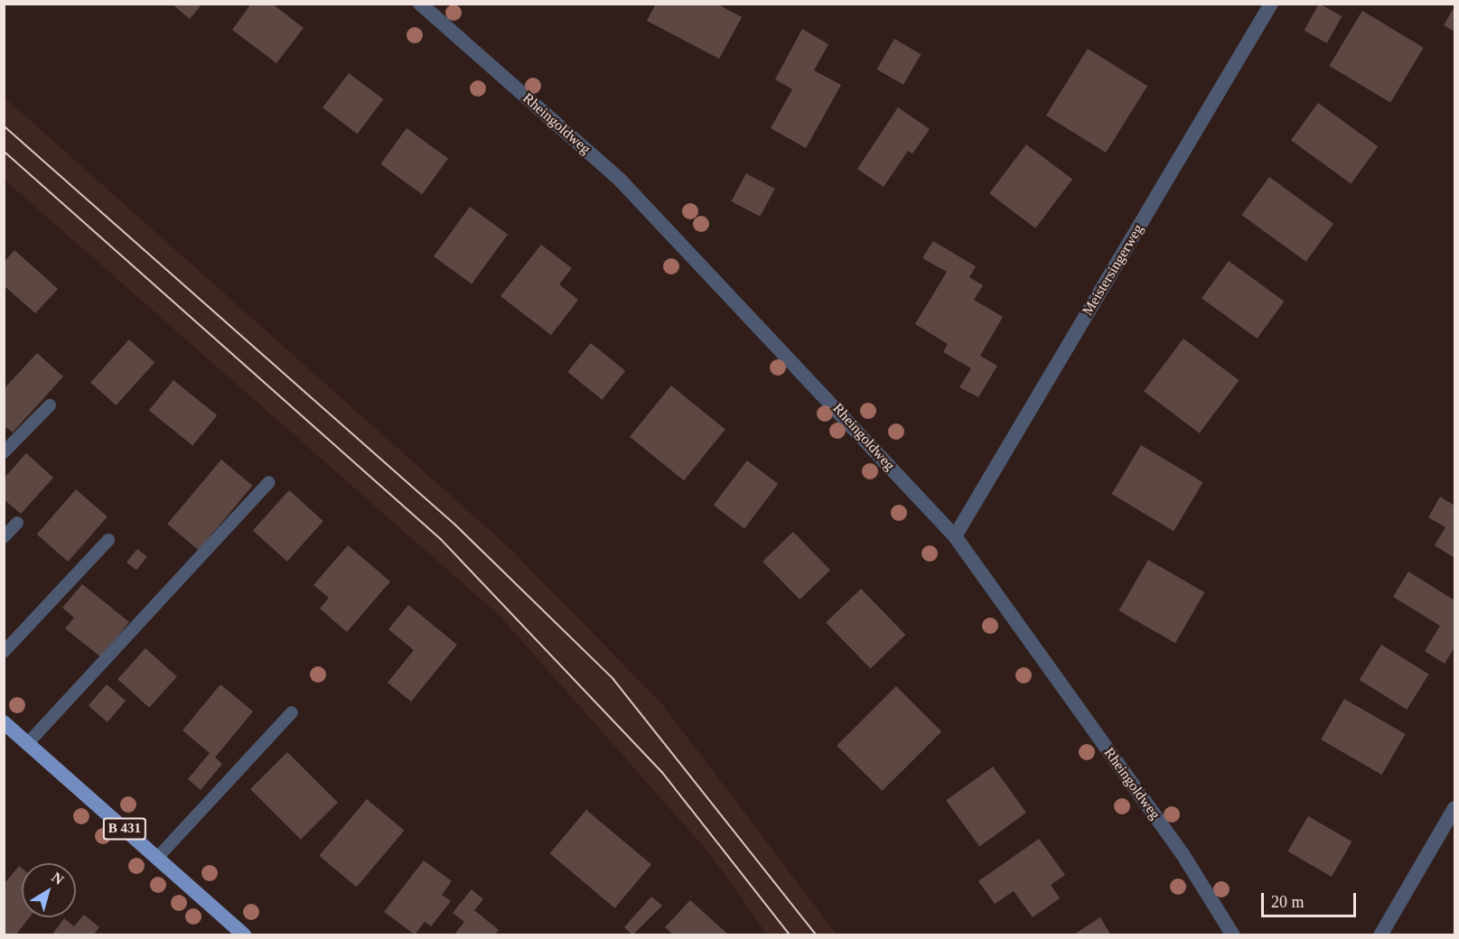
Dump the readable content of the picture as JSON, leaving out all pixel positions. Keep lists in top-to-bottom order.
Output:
{
  "streets": {
    "main road": ["B 431"],
    "street": ["Rheingoldweg", "Meistersingerweg"]
  },
  "crossings": [
    ["Rheingoldweg", "Meistersingerweg"]
  ],
  "scale_bar": "20 m",
  "north": "top right"
}
